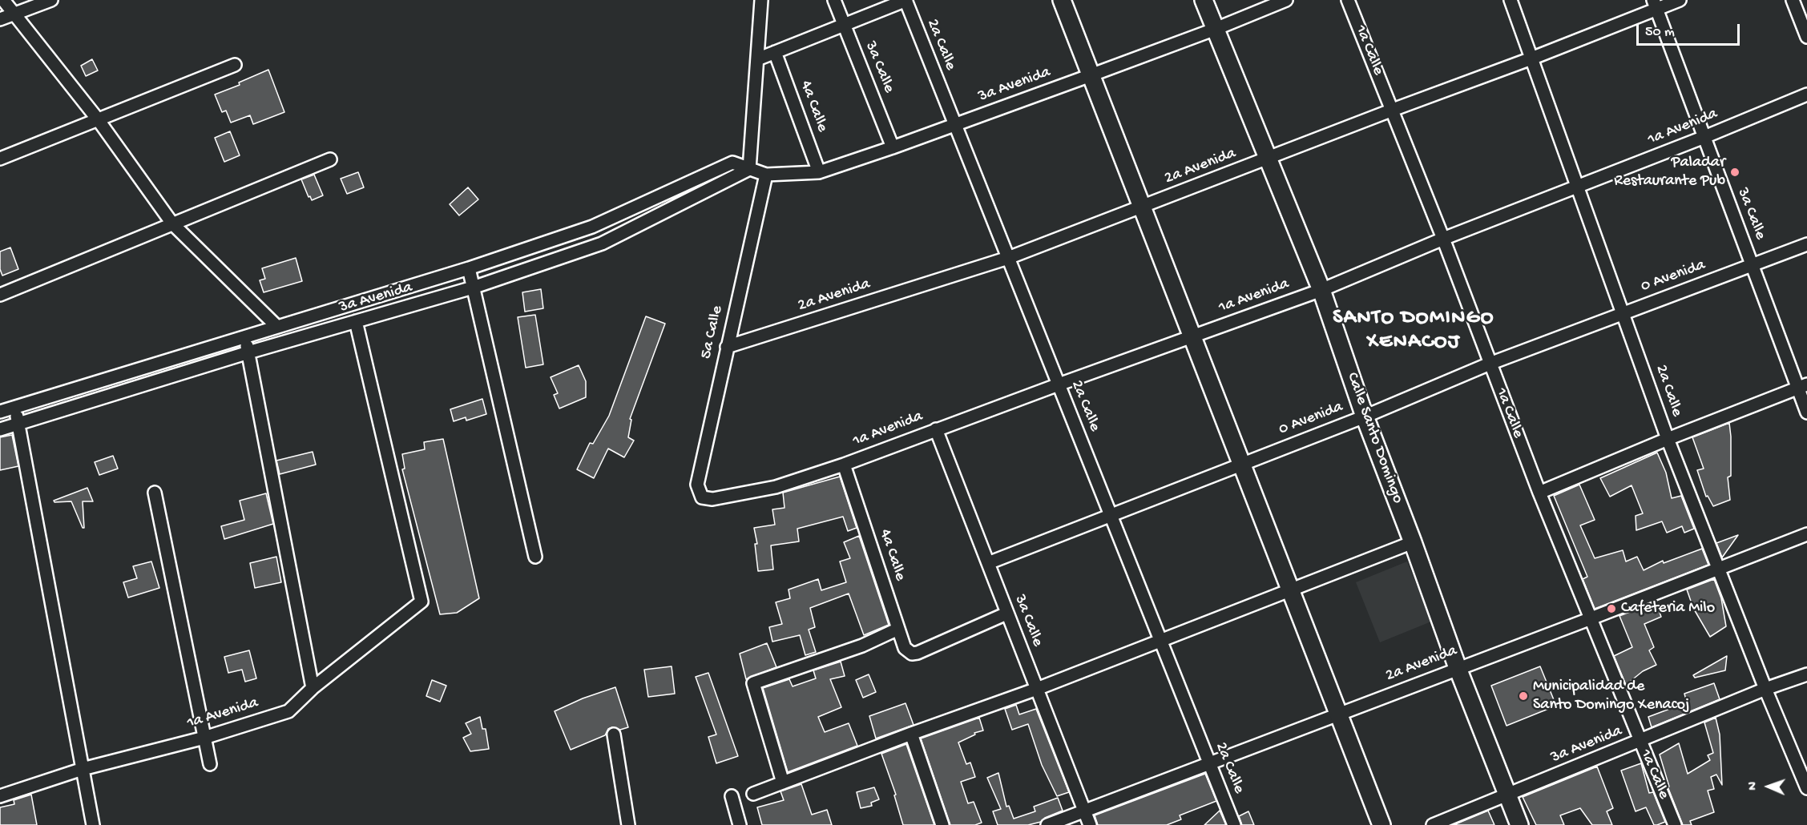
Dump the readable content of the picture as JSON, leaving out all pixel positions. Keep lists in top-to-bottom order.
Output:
{
  "streets": {
    "main road": ["Calle Santo Domingo"],
    "street": [
      "2a Calle",
      "1a Calle",
      "3a Calle",
      "3a Avenida",
      "4a Calle",
      "1a Avenida",
      "2a Avenida",
      "0 Avenida",
      "5a Calle"
    ]
  },
  "crossings": [
    ["2a Calle", "3a Avenida"],
    ["2a Calle", "1a Avenida"],
    ["2a Calle", "2a Avenida"],
    ["2a Calle", "0 Avenida"],
    ["1a Calle", "3a Avenida"],
    ["1a Calle", "1a Avenida"],
    ["1a Calle", "2a Avenida"],
    ["1a Calle", "0 Avenida"],
    ["3a Calle", "3a Avenida"],
    ["3a Calle", "4a Calle"],
    ["3a Calle", "1a Avenida"],
    ["3a Calle", "2a Avenida"],
    ["3a Calle", "0 Avenida"],
    ["3a Avenida", "4a Calle"],
    ["3a Avenida", "1a Avenida"],
    ["3a Avenida", "5a Calle"],
    ["3a Avenida", "Calle Santo Domingo"],
    ["4a Calle", "1a Avenida"],
    ["1a Avenida", "5a Calle"],
    ["1a Avenida", "Calle Santo Domingo"],
    ["2a Avenida", "5a Calle"],
    ["2a Avenida", "Calle Santo Domingo"],
    ["0 Avenida", "Calle Santo Domingo"]
  ],
  "districts": ["SANTO DOMINGO XENACOJ"],
  "places": ["Paladar Restaurante Pub", "Cafeteria Milo", "Municipalidad de Santo Domingo Xenacoj"],
  "scale_bar": "50 m",
  "north": "left"
}
